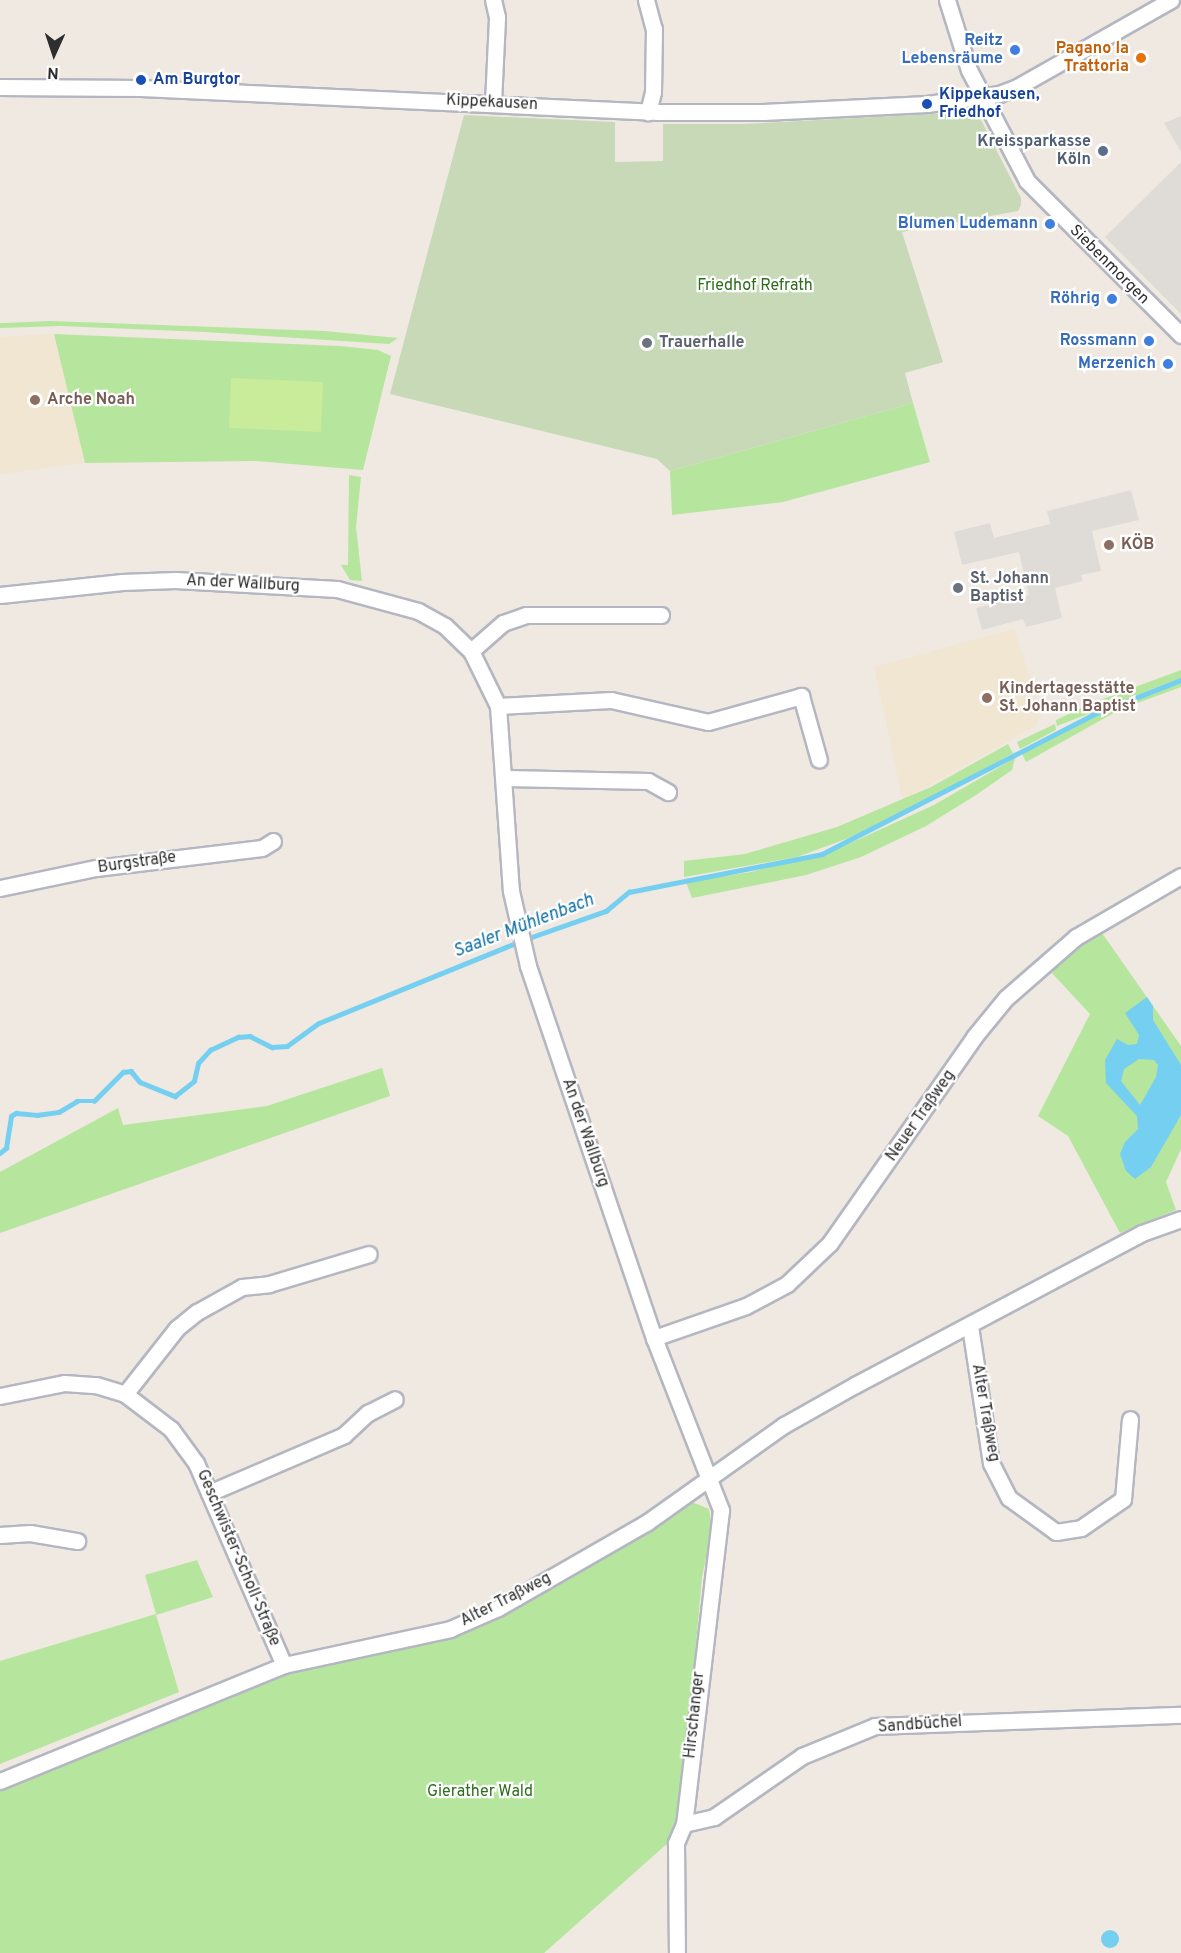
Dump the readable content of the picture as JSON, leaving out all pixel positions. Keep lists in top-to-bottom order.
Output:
{
  "streets": {
    "street": [
      "Kippekausen",
      "Siebenmorgen",
      "An der Wallburg",
      "Burgstraße",
      "Neuer Traßweg",
      "Alter Traßweg",
      "Geschwister-Scholl-Straße",
      "Hirschanger",
      "Sandbüchel"
    ]
  },
  "crossings": [
    ["Kippekausen", "Siebenmorgen"],
    ["An der Wallburg", "Neuer Traßweg"],
    ["An der Wallburg", "Alter Traßweg"],
    ["An der Wallburg", "Hirschanger"],
    ["Alter Traßweg", "Geschwister-Scholl-Straße"],
    ["Alter Traßweg", "Hirschanger"],
    ["Hirschanger", "Sandbüchel"]
  ],
  "water": ["Saaler Mühlenbach"],
  "parks": ["Friedhof Refrath", "Gierather Wald"],
  "places": [
    "Reitz Lebensräume",
    "Pagano la Trattoria",
    "Am Burgtor",
    "Kippekausen, Friedhof",
    "Kreissparkasse Köln",
    "Blumen Ludemann",
    "Röhrig",
    "Rossmann",
    "Trauerhalle",
    "Merzenich",
    "Arche Noah",
    "KÖB",
    "St. Johann Baptist",
    "Kindertagesstätte St. Johann Baptist"
  ],
  "north": "bottom"
}
